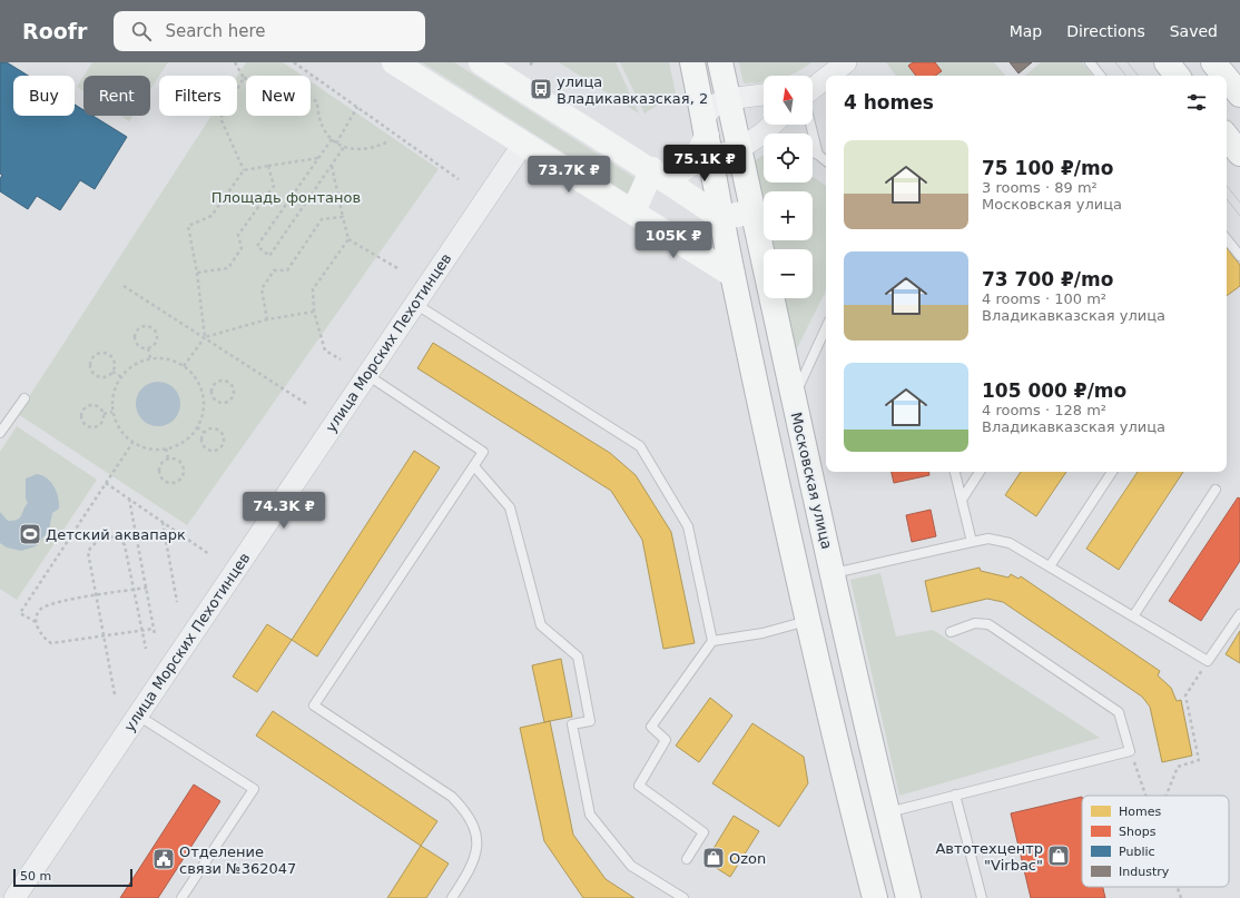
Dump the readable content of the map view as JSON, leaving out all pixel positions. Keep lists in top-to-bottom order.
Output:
{
  "streets": {
    "main road": ["Московская улица"],
    "street": ["улица Морских Пехотинцев"]
  },
  "parks": ["Площадь фонтанов"],
  "places": {
    "bus stop": ["улица Владикавказская, 2"],
    "sports": ["Детский аквапарк"],
    "shop": ["Автотехцентр \"Virbac\"", "Ozon"],
    "public building": ["Отделение связи №362047"]
  },
  "legend": [
    "Homes",
    "Shops",
    "Public",
    "Industry"
  ],
  "scale_bar": "50 m",
  "north": "top",
  "page": {
    "header": "Roofr",
    "search": "Search here",
    "nav": ["Map", "Directions", "Saved"],
    "map_buttons": ["+", "−"],
    "chip": [
      "Buy",
      "Rent",
      "Filters",
      "New"
    ],
    "heading": "4 homes",
    "list": [
      {
        "name": "75 100 ₽/mo",
        "note": "3 rooms · 89 m² · Московская улица"
      },
      {
        "name": "73 700 ₽/mo",
        "note": "4 rooms · 100 m² · Владикавказская улица"
      },
      {
        "name": "105 000 ₽/mo",
        "note": "4 rooms · 128 m² · Владикавказская улица"
      }
    ],
    "price": [
      "75.1K ₽",
      "73.7K ₽",
      "105K ₽",
      "74.3K ₽"
    ],
    "scale": "50 m"
  }
}
